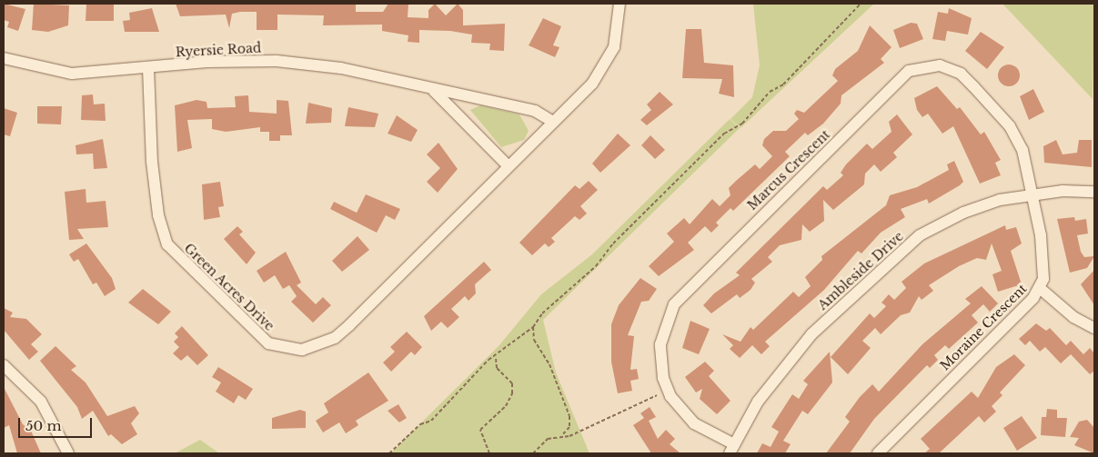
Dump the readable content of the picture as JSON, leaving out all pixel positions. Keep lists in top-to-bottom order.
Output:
{
  "streets": {
    "street": [
      "Ryersie Road",
      "Marcus Crescent",
      "Ambleside Drive",
      "Green Acres Drive",
      "Moraine Crescent"
    ]
  },
  "crossings": [
    ["Ryersie Road", "Green Acres Drive"],
    ["Marcus Crescent", "Ambleside Drive"],
    ["Marcus Crescent", "Moraine Crescent"],
    ["Ambleside Drive", "Moraine Crescent"]
  ],
  "scale_bar": "50 m"
}
